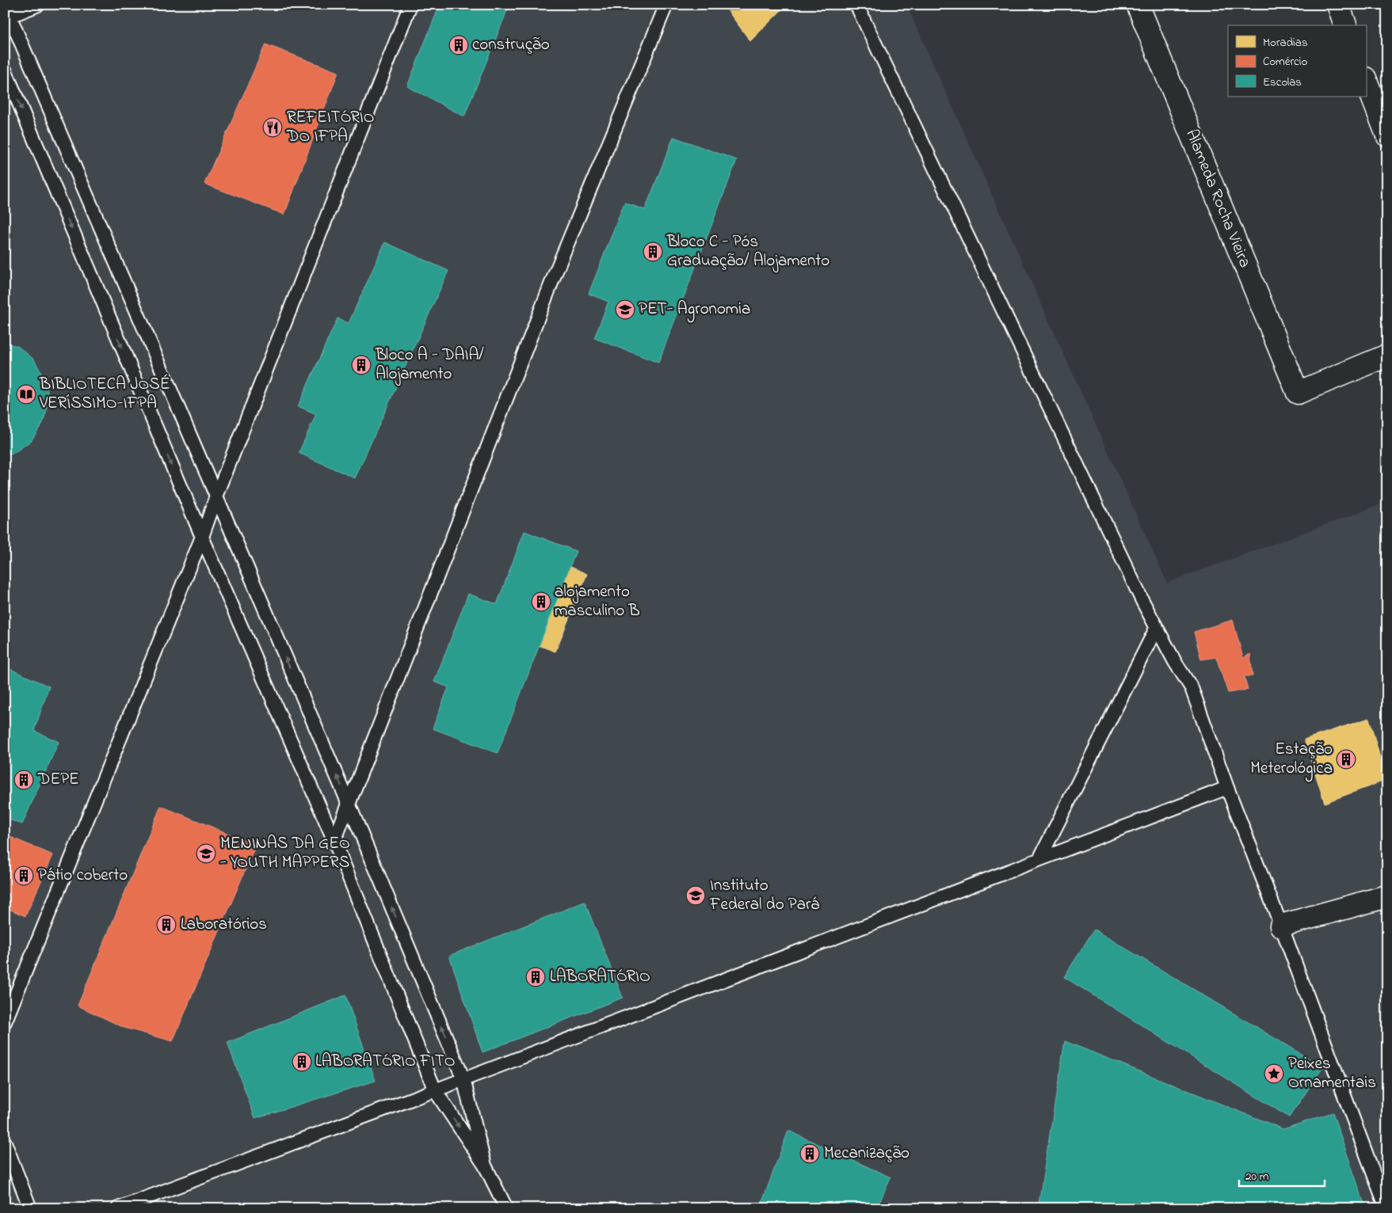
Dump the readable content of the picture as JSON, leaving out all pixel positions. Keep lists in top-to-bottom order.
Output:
{
  "streets": {
    "street": ["Alameda Rocha Vieira"]
  },
  "places": {
    "building": [
      "construção",
      "Bloco C - Pós Graduação/ Alojamento",
      "Bloco A - DAIA/ Alojamento",
      "alojamento masculino B",
      "Estação Meterológica",
      "DEPE",
      "Pátio coberto",
      "Laboratórios",
      "LABORATÓRIO",
      "LABORATÓRIO FITO",
      "Mecanização"
    ],
    "restaurant": ["REFEITÓRIO DO IFPA"],
    "school or university": ["PET- Agronomia", "MENINAS DA GEO - YOUTH MAPPERS", "Instituto Federal do Pará"],
    "library": ["BIBLIOTECA JOSÉ VERÍSSIMO-IFPA"],
    "place": ["Peixes Ornamentais"]
  },
  "legend": ["Moradias", "Comércio", "Escolas"],
  "scale_bar": "20 m"
}
